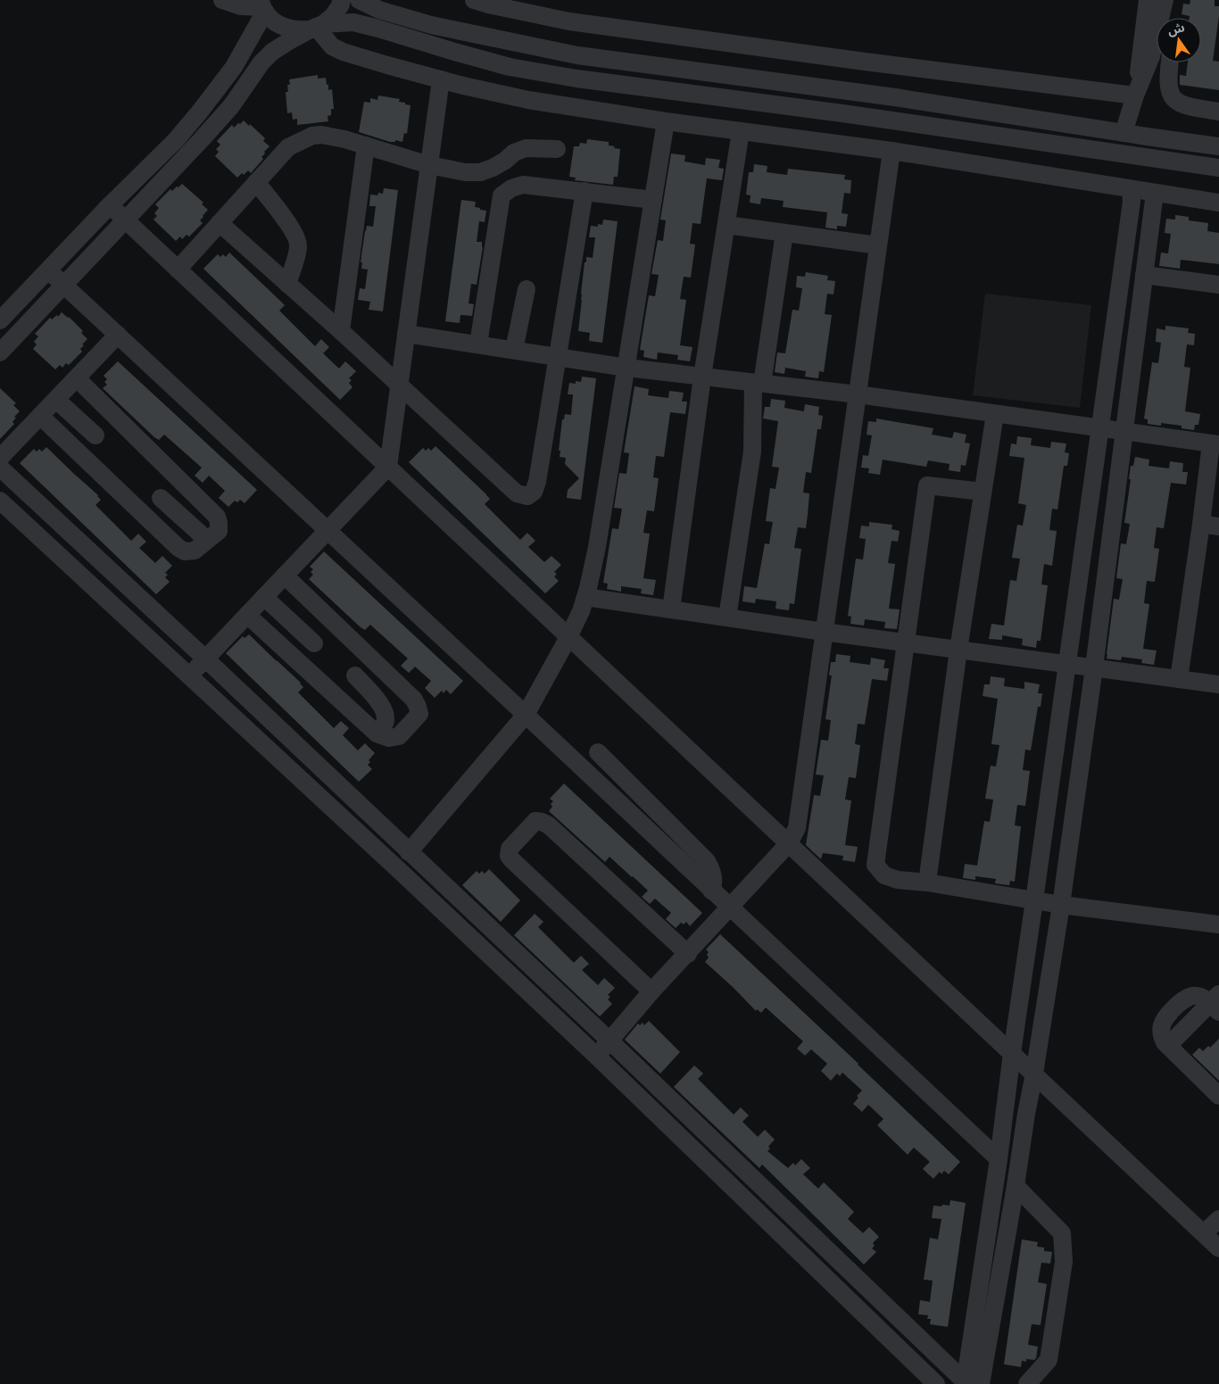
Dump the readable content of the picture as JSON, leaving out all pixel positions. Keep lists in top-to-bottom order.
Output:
{
  "north": "top"
}
